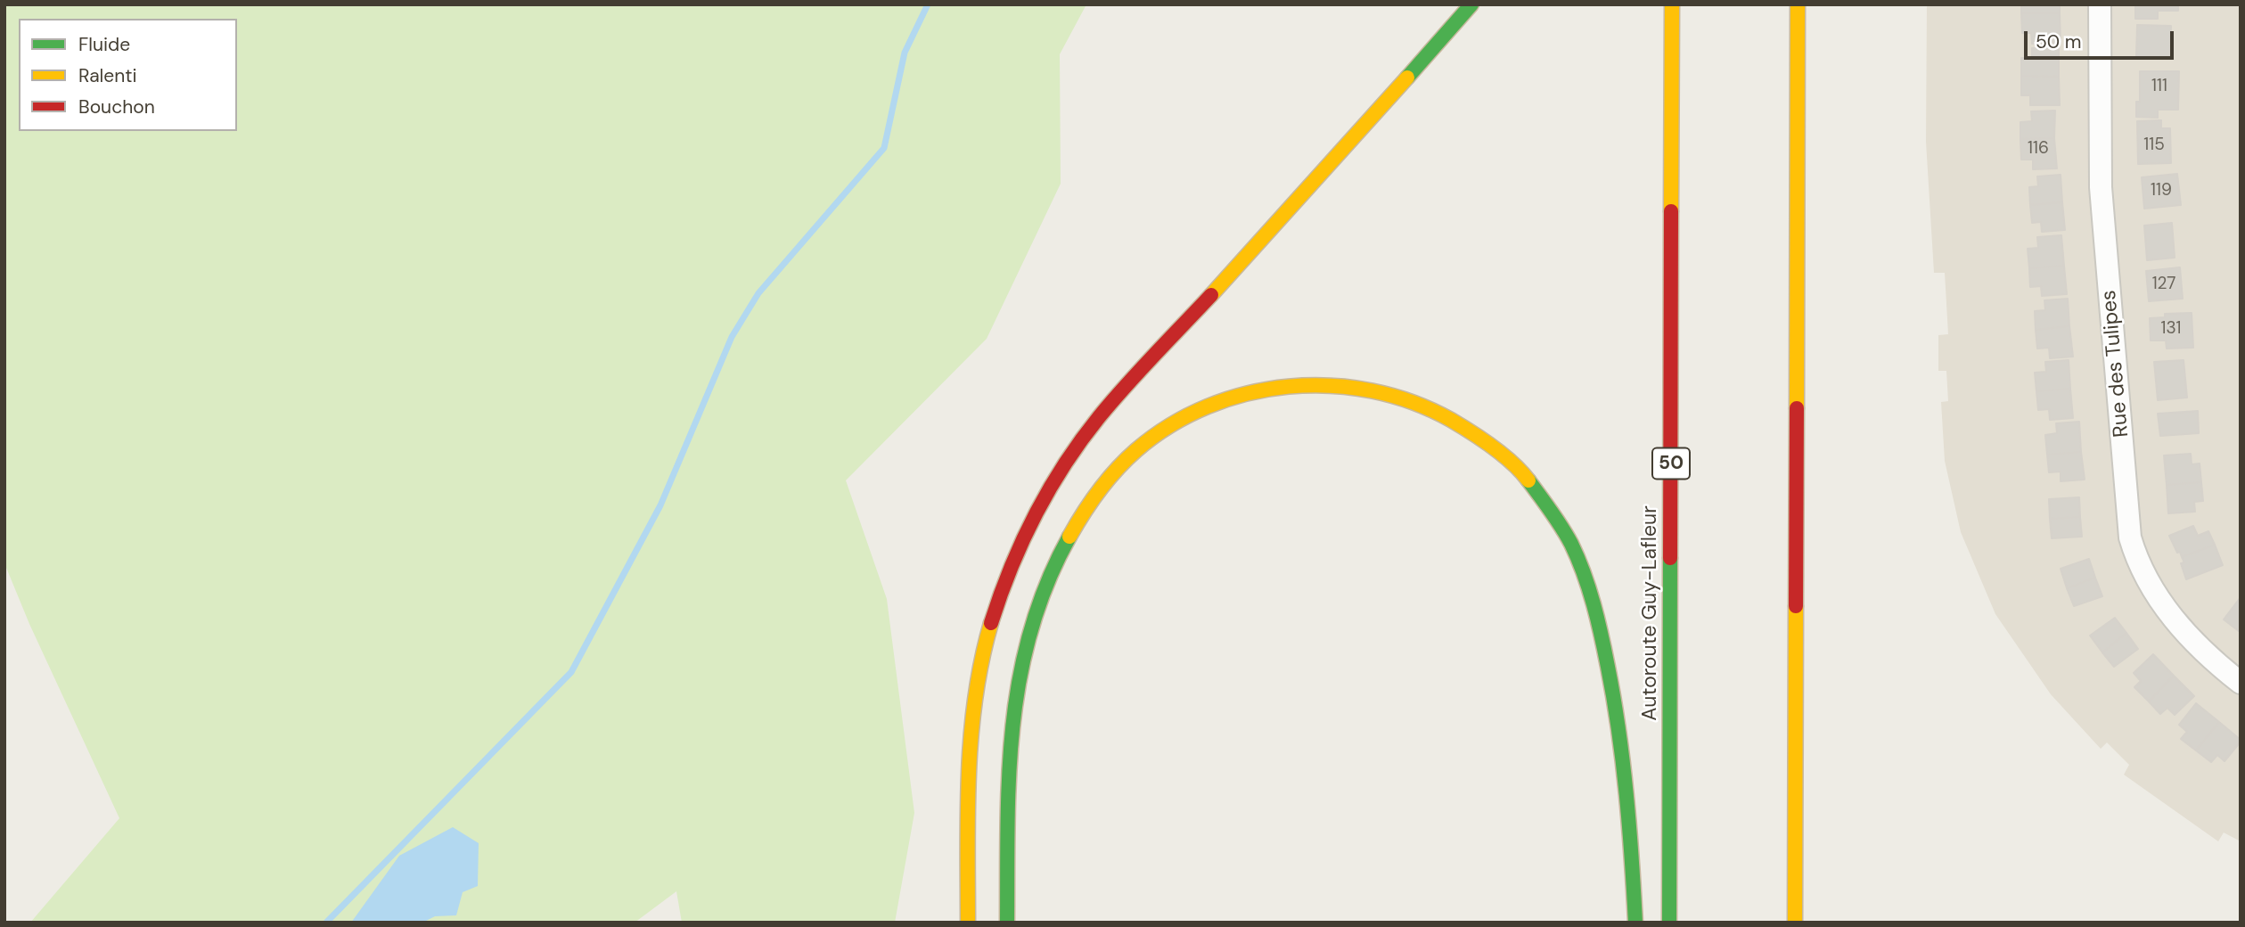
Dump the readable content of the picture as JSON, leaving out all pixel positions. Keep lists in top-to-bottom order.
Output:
{
  "streets": {
    "highway": ["50", "Autoroute Guy-Lafleur"],
    "street": ["Rue des Tulipes"]
  },
  "house_numbers": [
    "111",
    "115",
    "116",
    "119",
    "127",
    "131"
  ],
  "legend": ["Fluide", "Ralenti", "Bouchon"],
  "scale_bar": "50 m"
}
